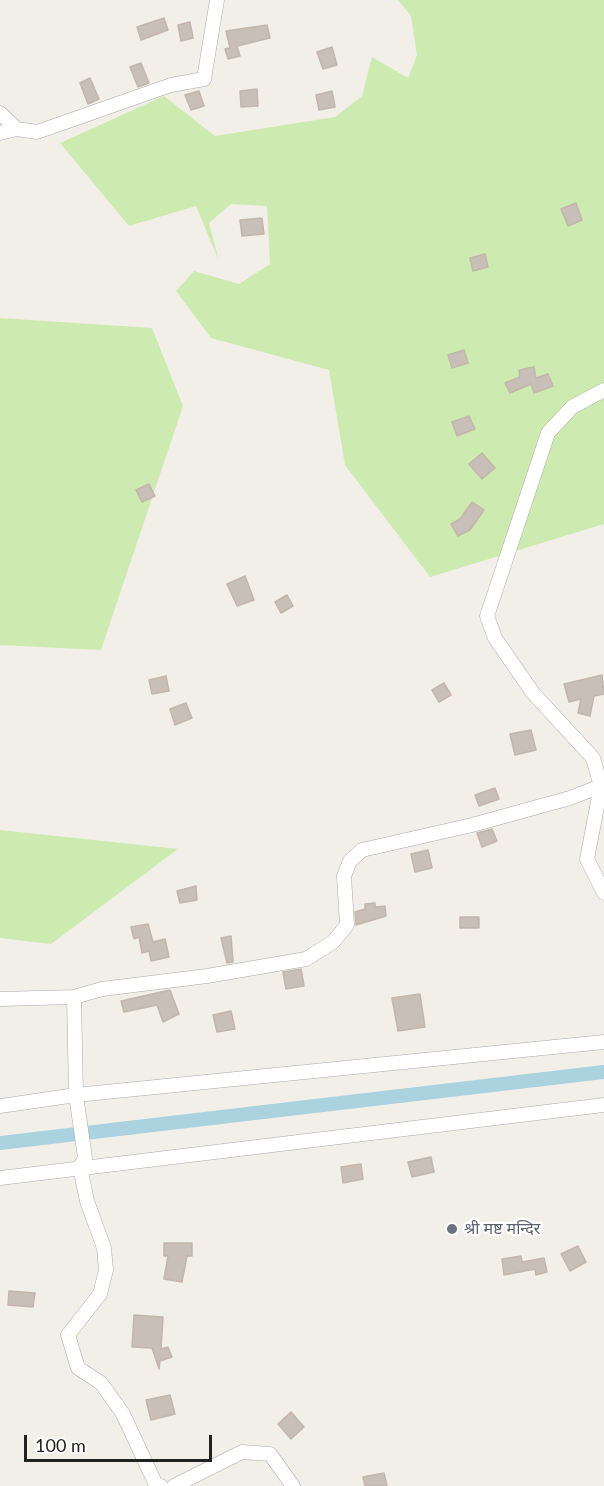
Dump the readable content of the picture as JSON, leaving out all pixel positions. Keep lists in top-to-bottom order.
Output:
{
  "places": ["श्री मष्ट मन्दिर"],
  "scale_bar": "100 m"
}
